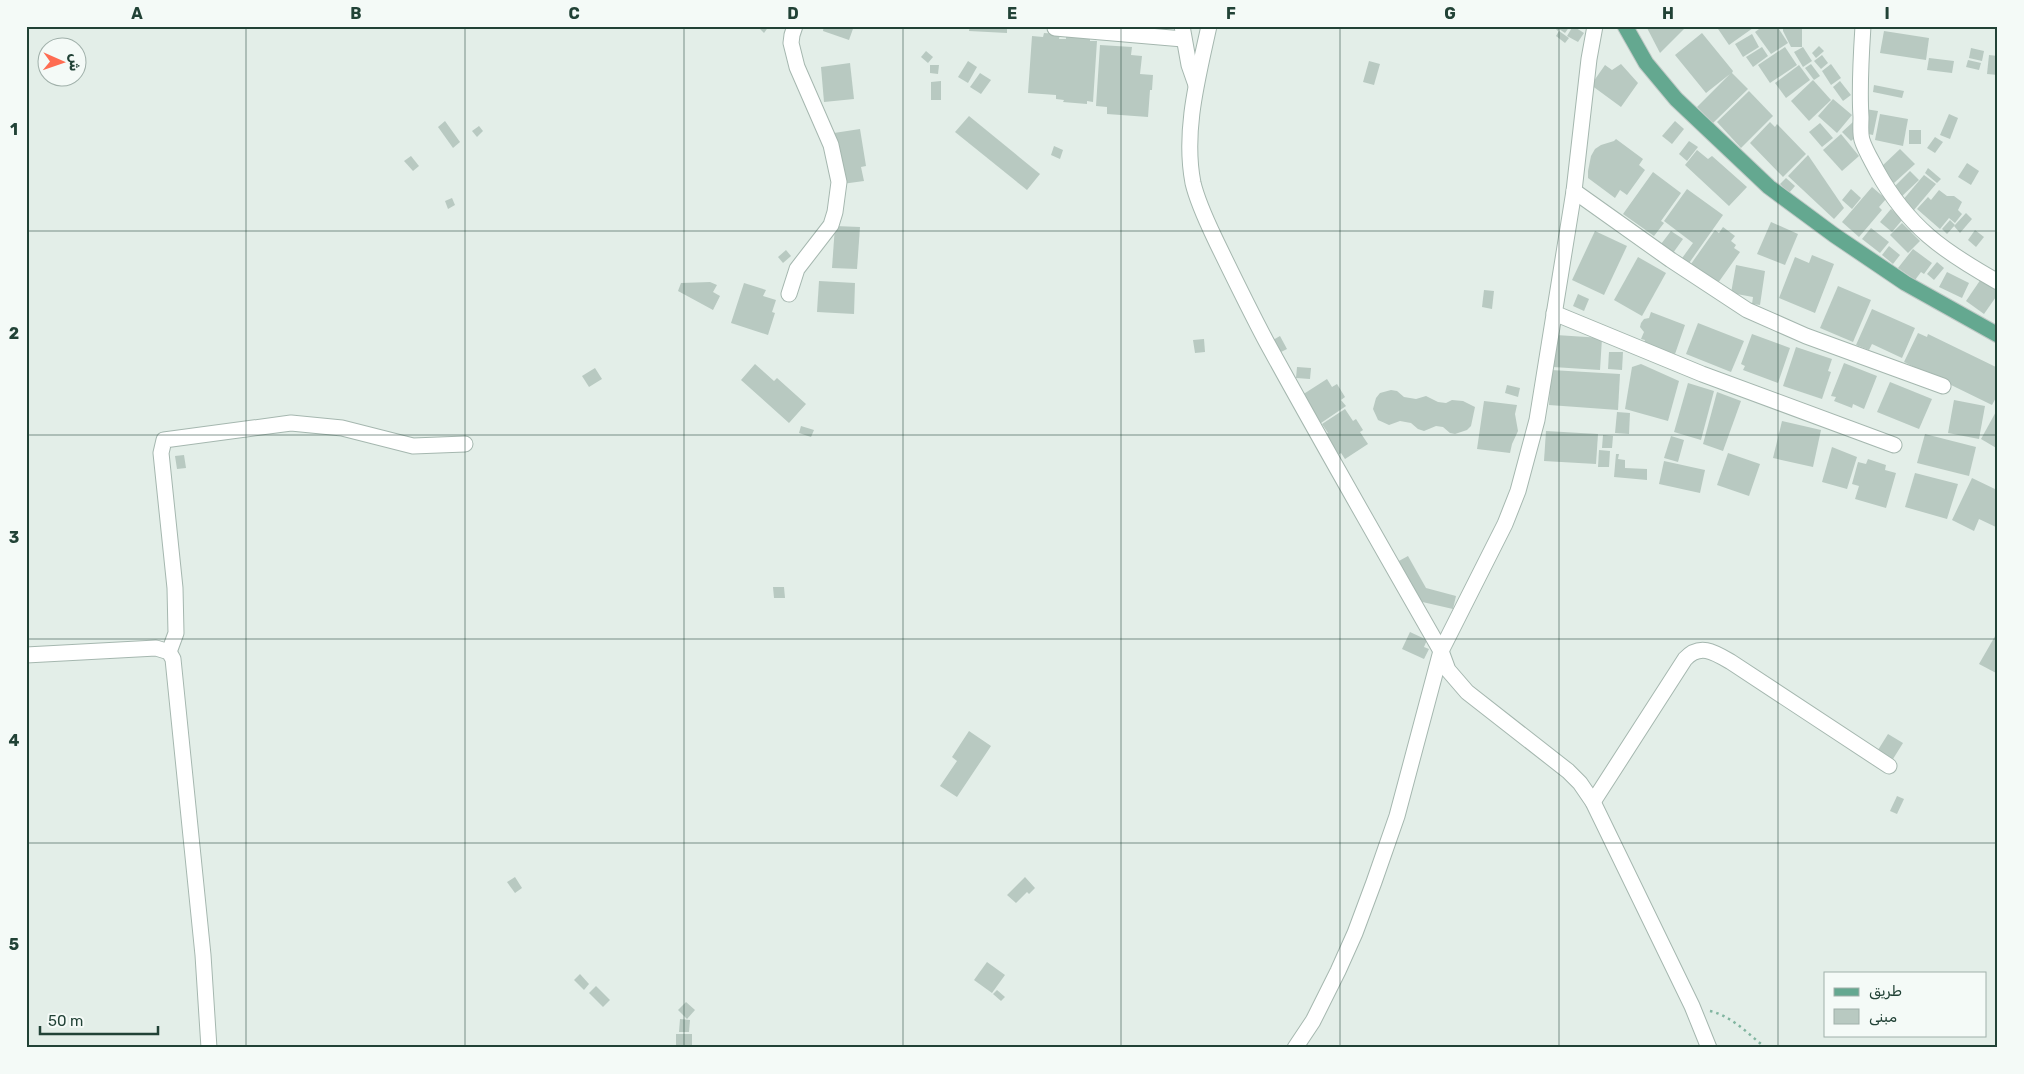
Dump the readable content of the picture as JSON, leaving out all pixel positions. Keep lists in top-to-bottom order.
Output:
{
  "legend": ["طريق", "مبنى"],
  "scale_bar": "50 m",
  "north": "right",
  "grid": {
    "columns": [
      "A",
      "B",
      "C",
      "D",
      "E",
      "F",
      "G",
      "H",
      "I"
    ],
    "rows": [
      "1",
      "2",
      "3",
      "4",
      "5"
    ]
  }
}
